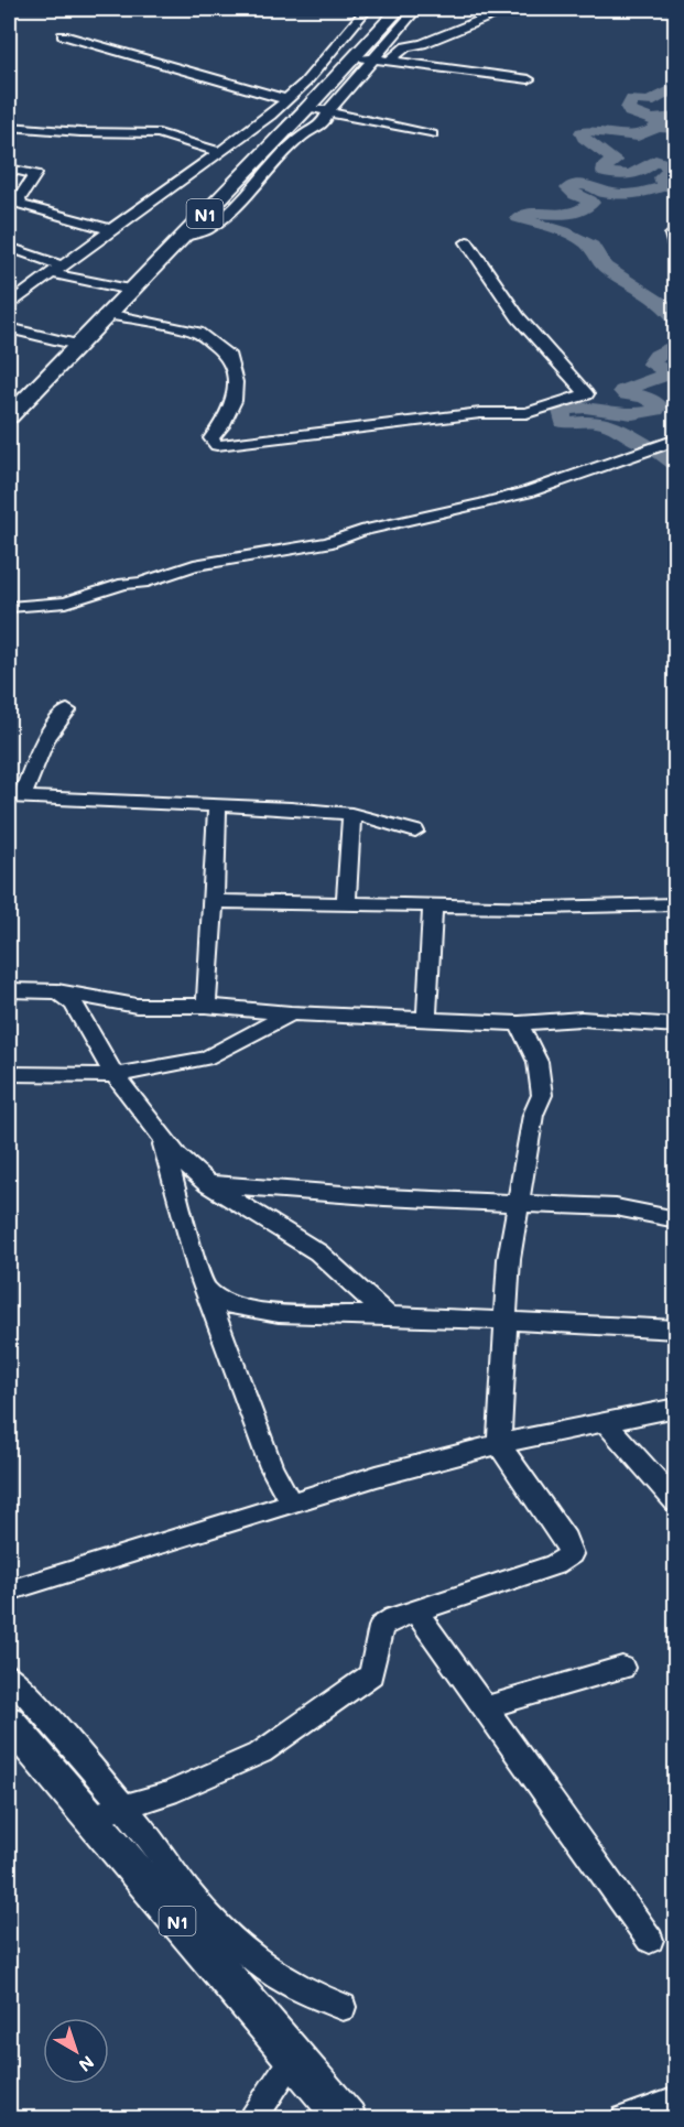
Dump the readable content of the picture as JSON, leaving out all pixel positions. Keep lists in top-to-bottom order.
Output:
{
  "streets": {
    "highway": ["N1"]
  },
  "north": "bottom right"
}
